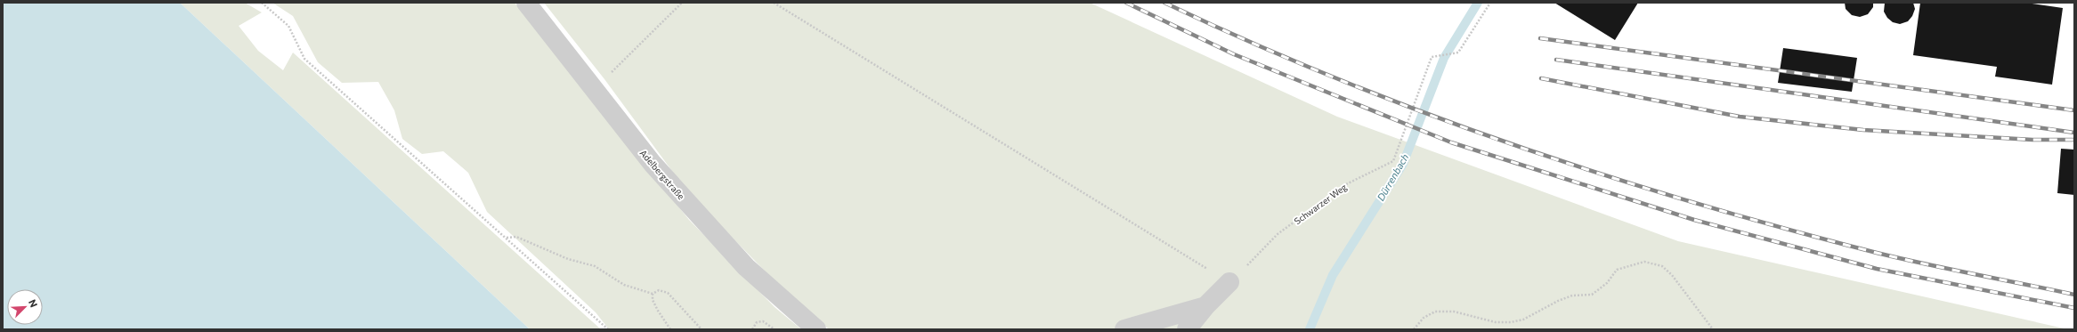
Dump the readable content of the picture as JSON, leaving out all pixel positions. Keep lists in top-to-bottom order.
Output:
{
  "streets": {
    "street": ["Adelbergstraße"],
    "path": ["Schwarzer Weg"]
  },
  "water": ["Dürrenbach"],
  "north": "top right"
}
